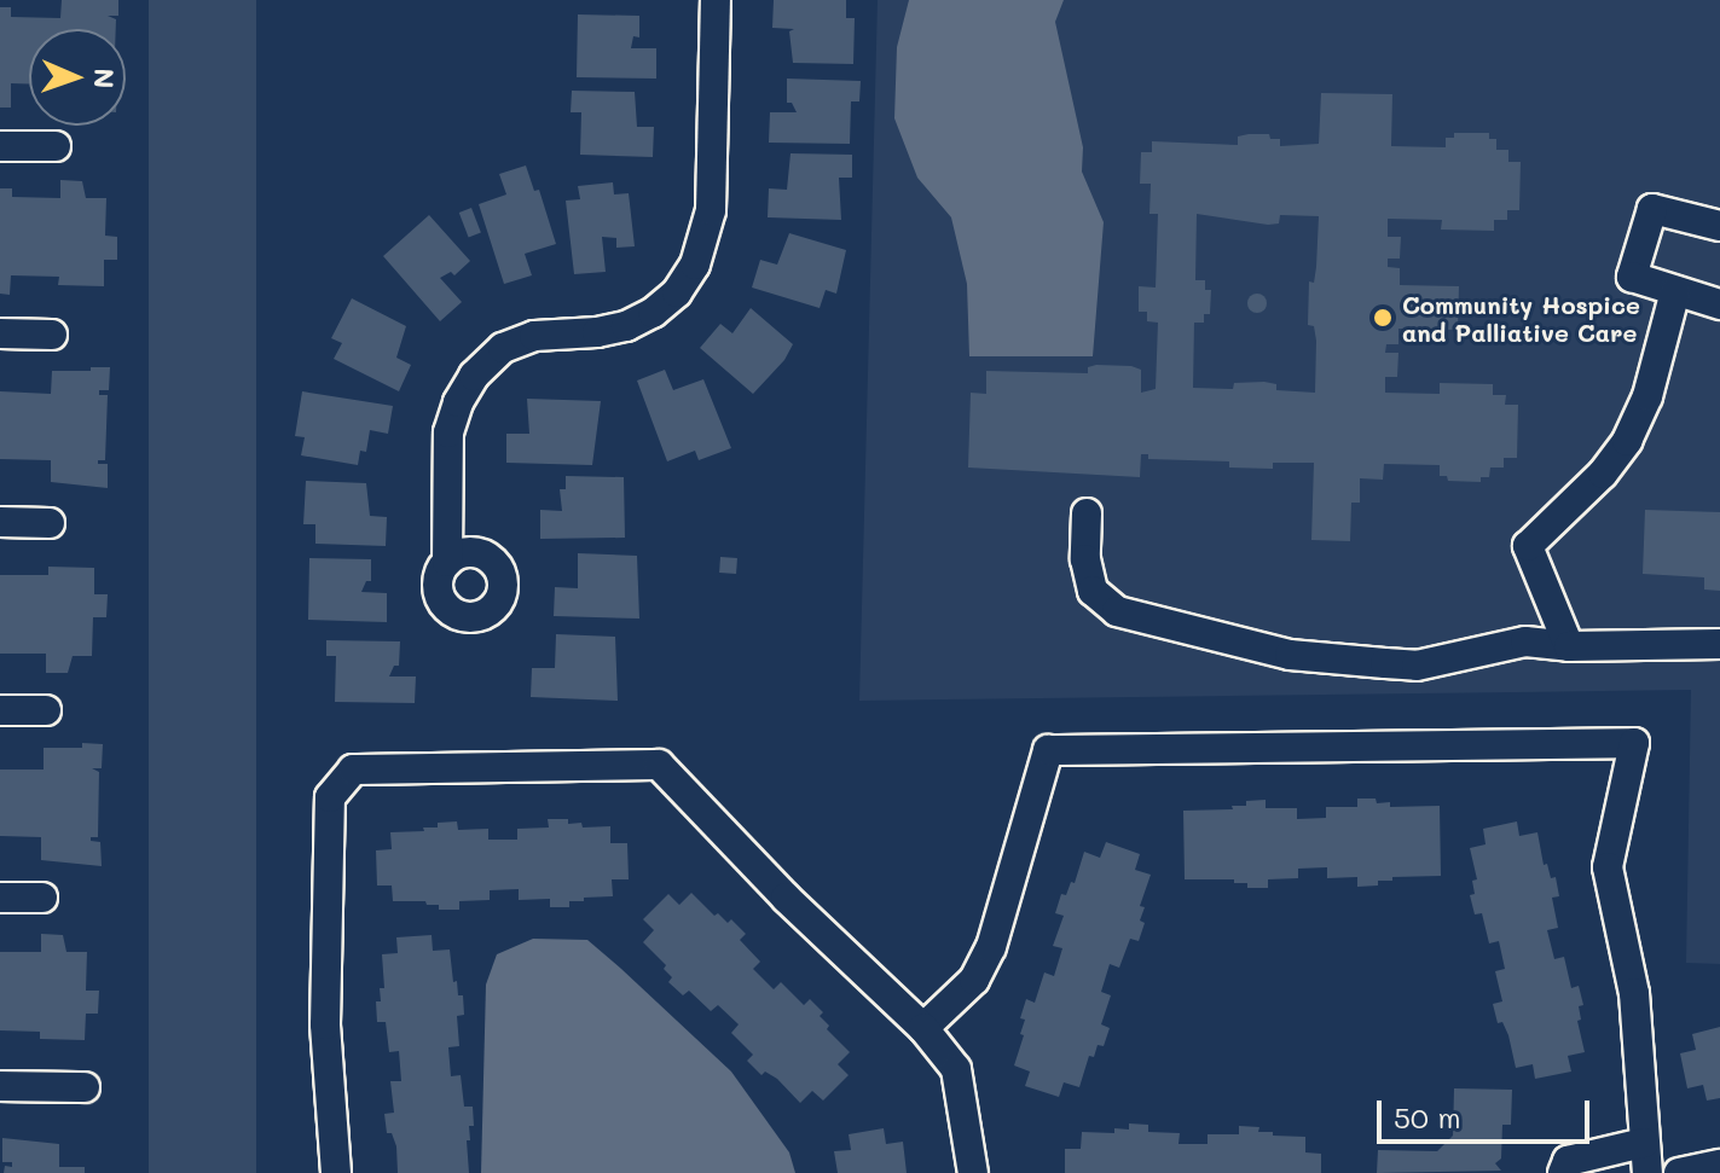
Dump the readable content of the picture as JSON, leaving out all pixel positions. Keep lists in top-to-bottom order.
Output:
{
  "places": ["Community Hospice and Palliative Care"],
  "scale_bar": "50 m",
  "north": "right"
}
